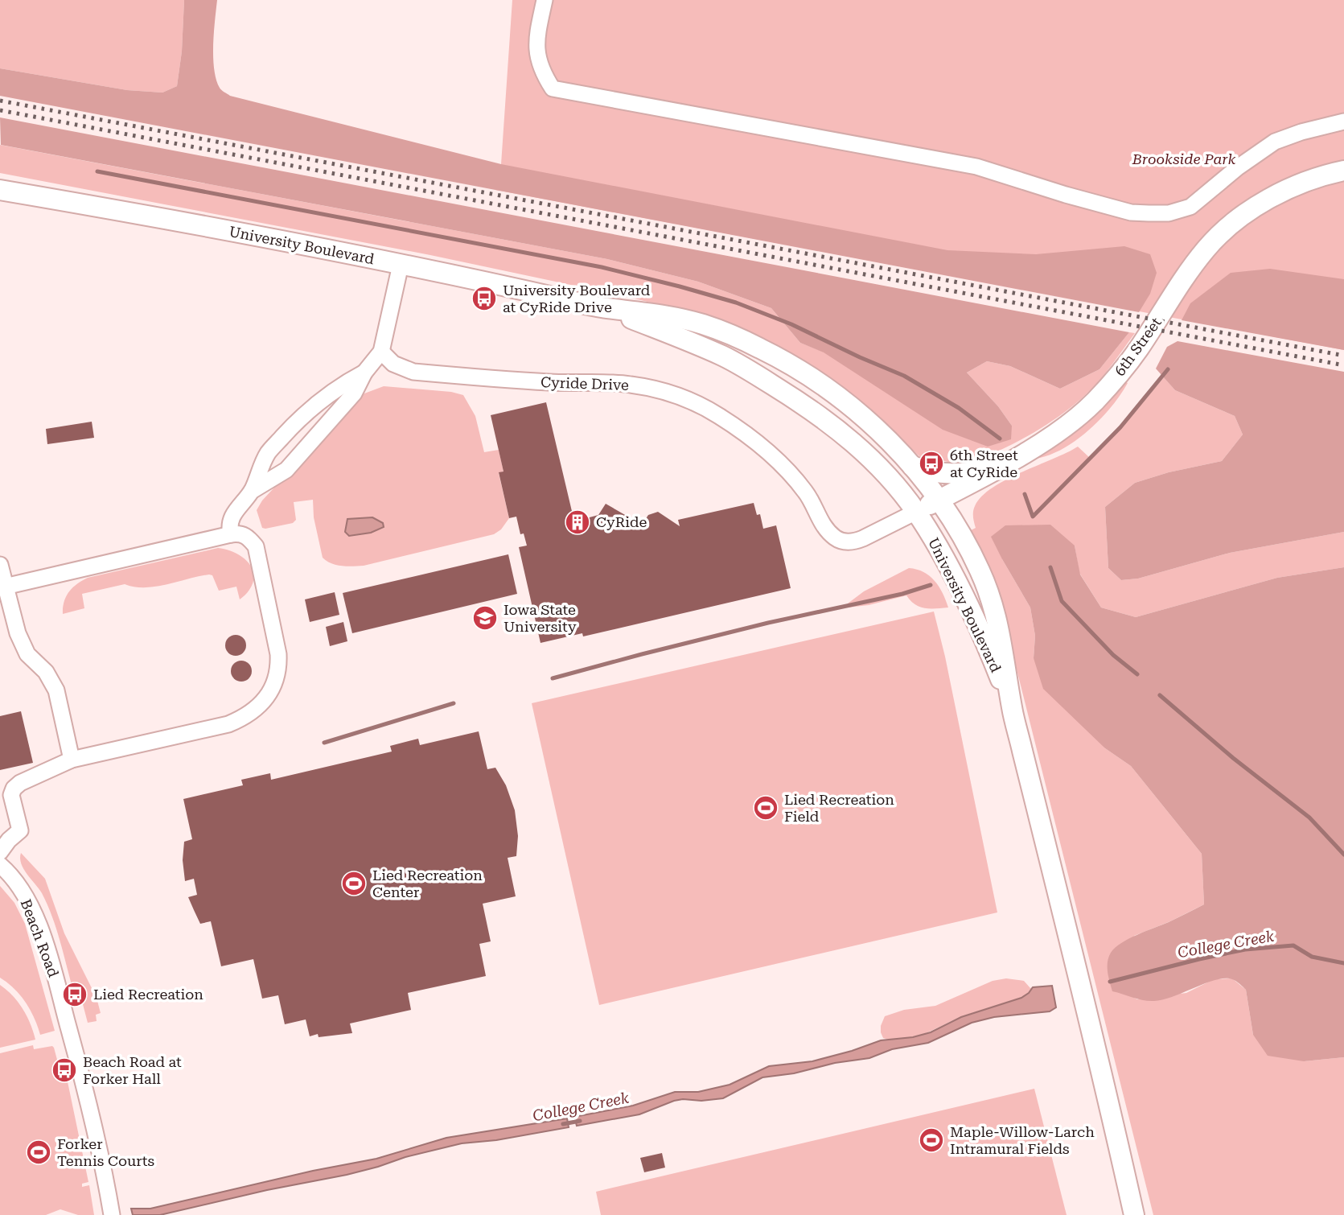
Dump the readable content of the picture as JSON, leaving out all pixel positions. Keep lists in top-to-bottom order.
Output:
{
  "streets": {
    "main road": ["University Boulevard", "6th Street"],
    "street": ["Cyride Drive", "Beach Road"]
  },
  "crossings": [
    ["University Boulevard", "6th Street"],
    ["University Boulevard", "Cyride Drive"],
    ["6th Street", "Cyride Drive"]
  ],
  "water": ["College Creek"],
  "parks": ["Brookside Park"],
  "places": {
    "bus stop": [
      "University Boulevard at CyRide Drive",
      "6th Street at CyRide",
      "Lied Recreation",
      "Beach Road at Forker Hall"
    ],
    "building": ["CyRide"],
    "school or university": ["Iowa State University"],
    "sports": [
      "Lied Recreation Field",
      "Lied Recreation Center",
      "Maple-Willow-Larch Intramural Fields",
      "Forker Tennis Courts"
    ]
  }
}
